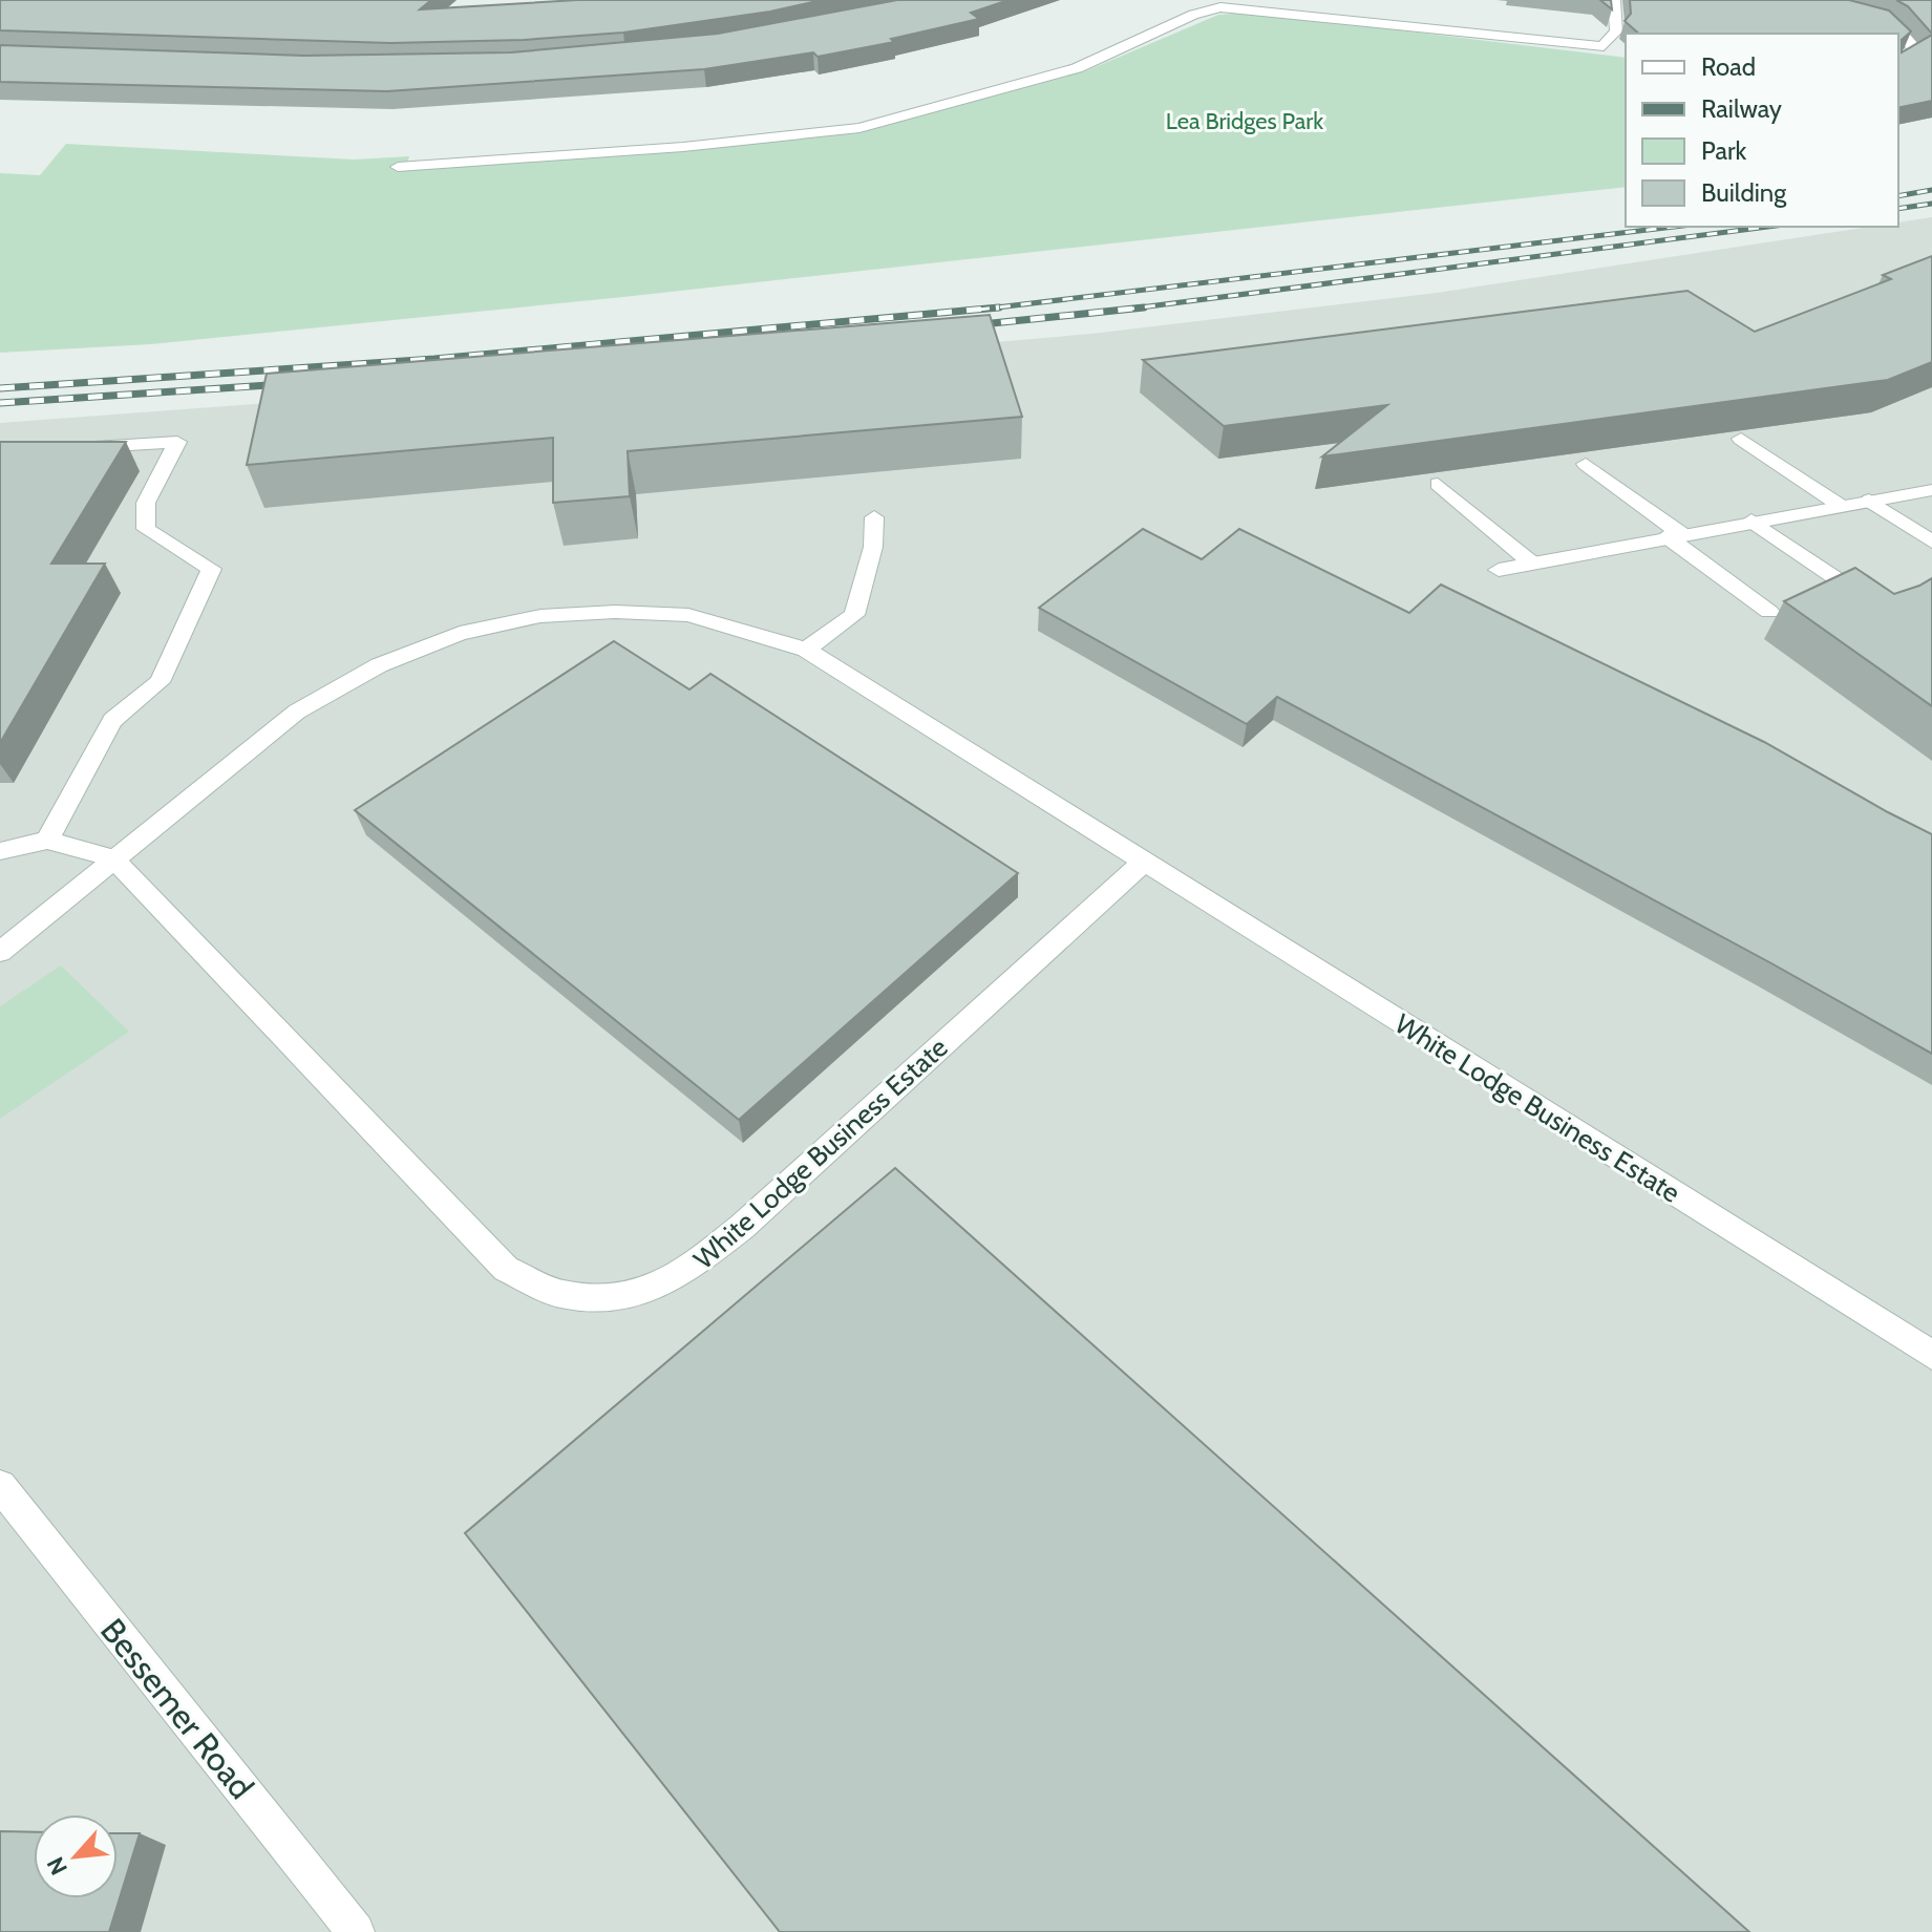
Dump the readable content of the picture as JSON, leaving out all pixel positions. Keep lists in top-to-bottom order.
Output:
{
  "streets": {
    "street": ["White Lodge Business Estate", "Bessemer Road"]
  },
  "parks": ["Lea Bridges Park"],
  "legend": [
    "Road",
    "Railway",
    "Park",
    "Building"
  ],
  "north": "bottom left"
}
